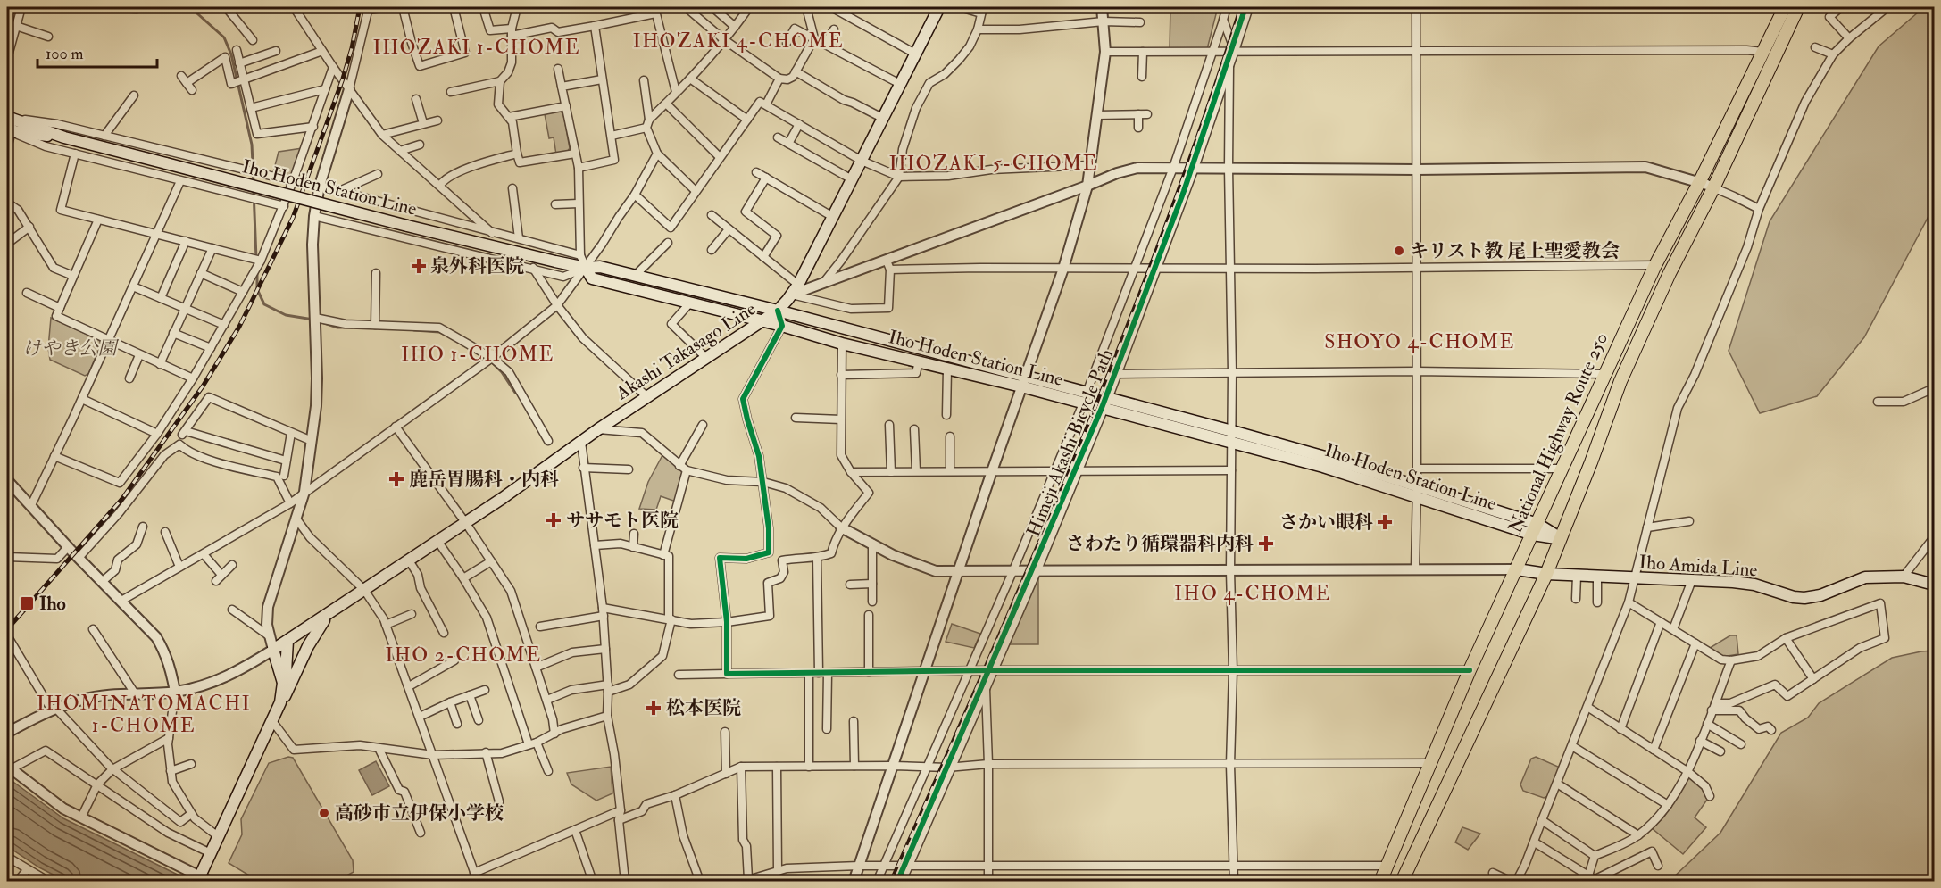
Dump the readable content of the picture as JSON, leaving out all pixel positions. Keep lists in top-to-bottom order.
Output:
{
  "streets": {
    "highway": ["National Highway Route 250"],
    "main road": ["Iho Hoden Station Line", "Akashi Takasago Line", "Iho Amida Line"],
    "cycle path": ["Himeji Akashi Bicycle Path"]
  },
  "crossings": [
    ["Iho Hoden Station Line", "Akashi Takasago Line"],
    ["Iho Hoden Station Line", "National Highway Route 250"],
    ["National Highway Route 250", "Iho Amida Line"]
  ],
  "districts": [
    "IHOZAKI 4-CHOME",
    "IHOZAKI 1-CHOME",
    "IHOZAKI 5-CHOME",
    "SHOYO 4-CHOME",
    "IHO 1-CHOME",
    "IHO 4-CHOME",
    "IHO 2-CHOME",
    "IHOMINATOMACHI 1-CHOME"
  ],
  "parks": ["けやき公園"],
  "places": {
    "other": ["キリスト教 尾上聖愛教会", "高砂市立伊保小学校"],
    "health": [
      "泉外科医院",
      "鹿岳胃腸科・内科",
      "ササモト医院",
      "さかい眼科",
      "さわたり循環器科内科",
      "松本医院"
    ],
    "transit": ["Iho"]
  },
  "scale_bar": "100 m"
}
